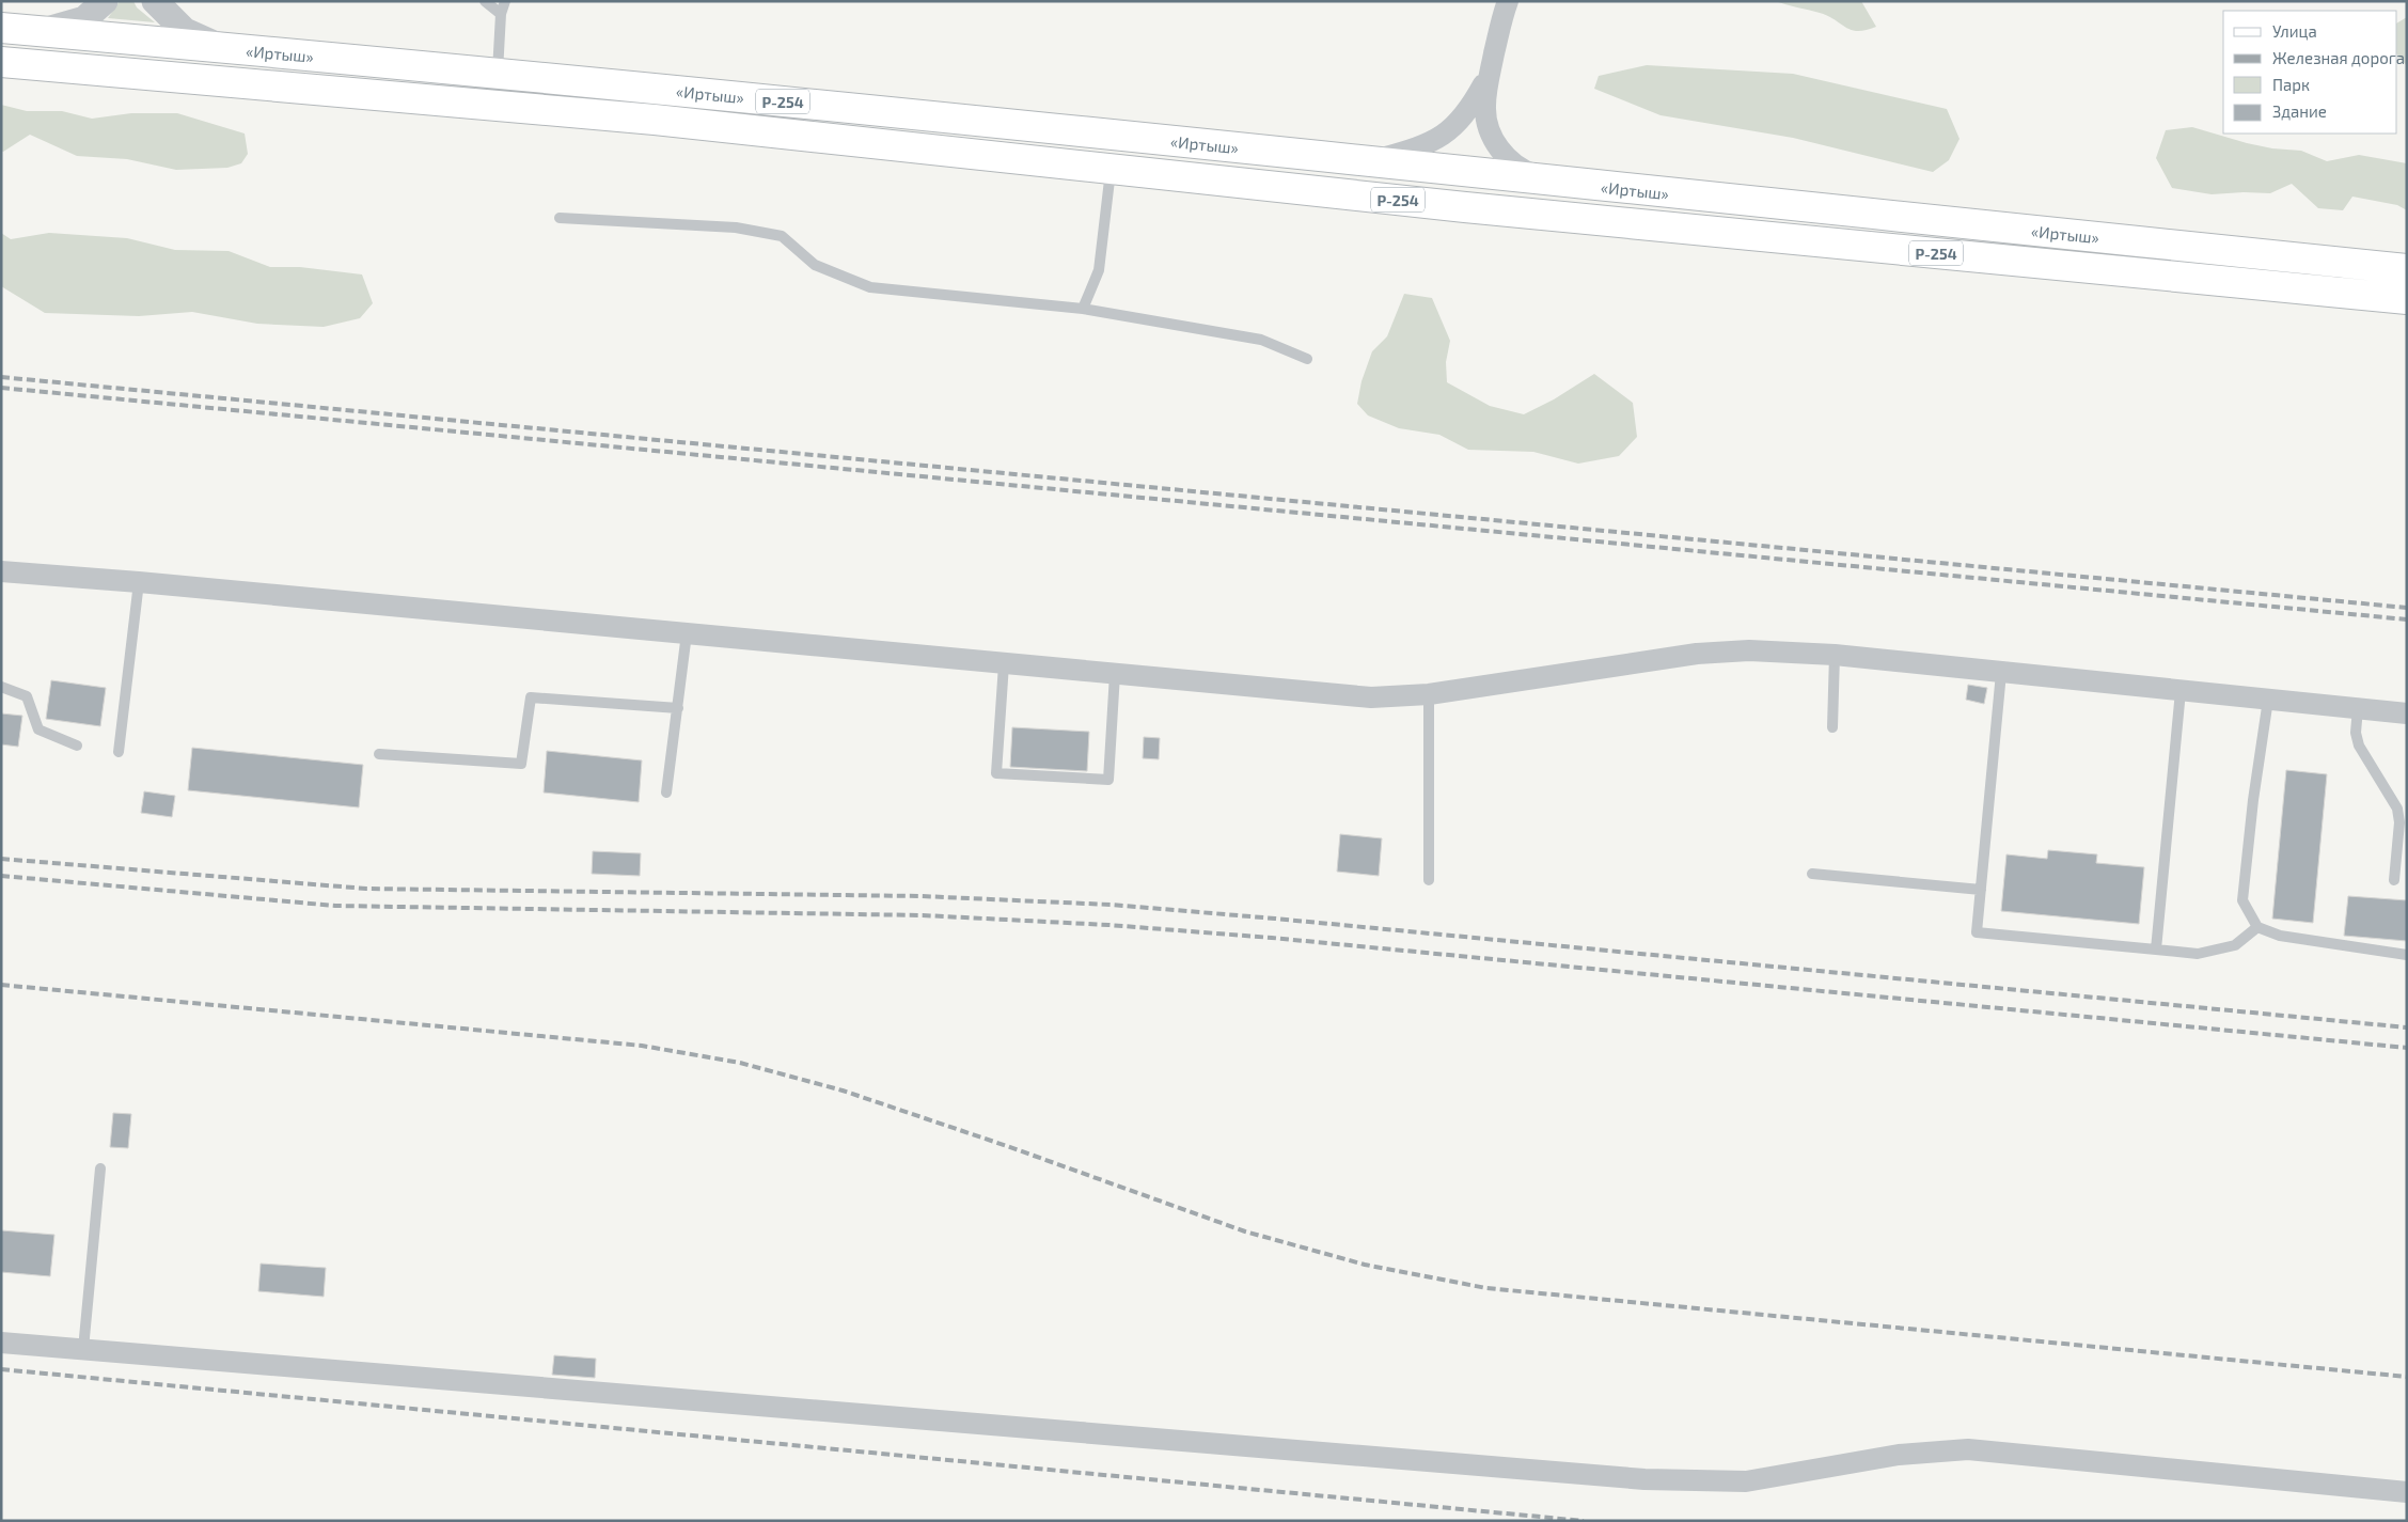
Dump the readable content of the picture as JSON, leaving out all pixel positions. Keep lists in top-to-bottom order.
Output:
{
  "streets": {
    "main road": ["«Иртыш»", "Р-254"]
  },
  "legend": [
    "Улица",
    "Железная дорога",
    "Парк",
    "Здание"
  ]
}
